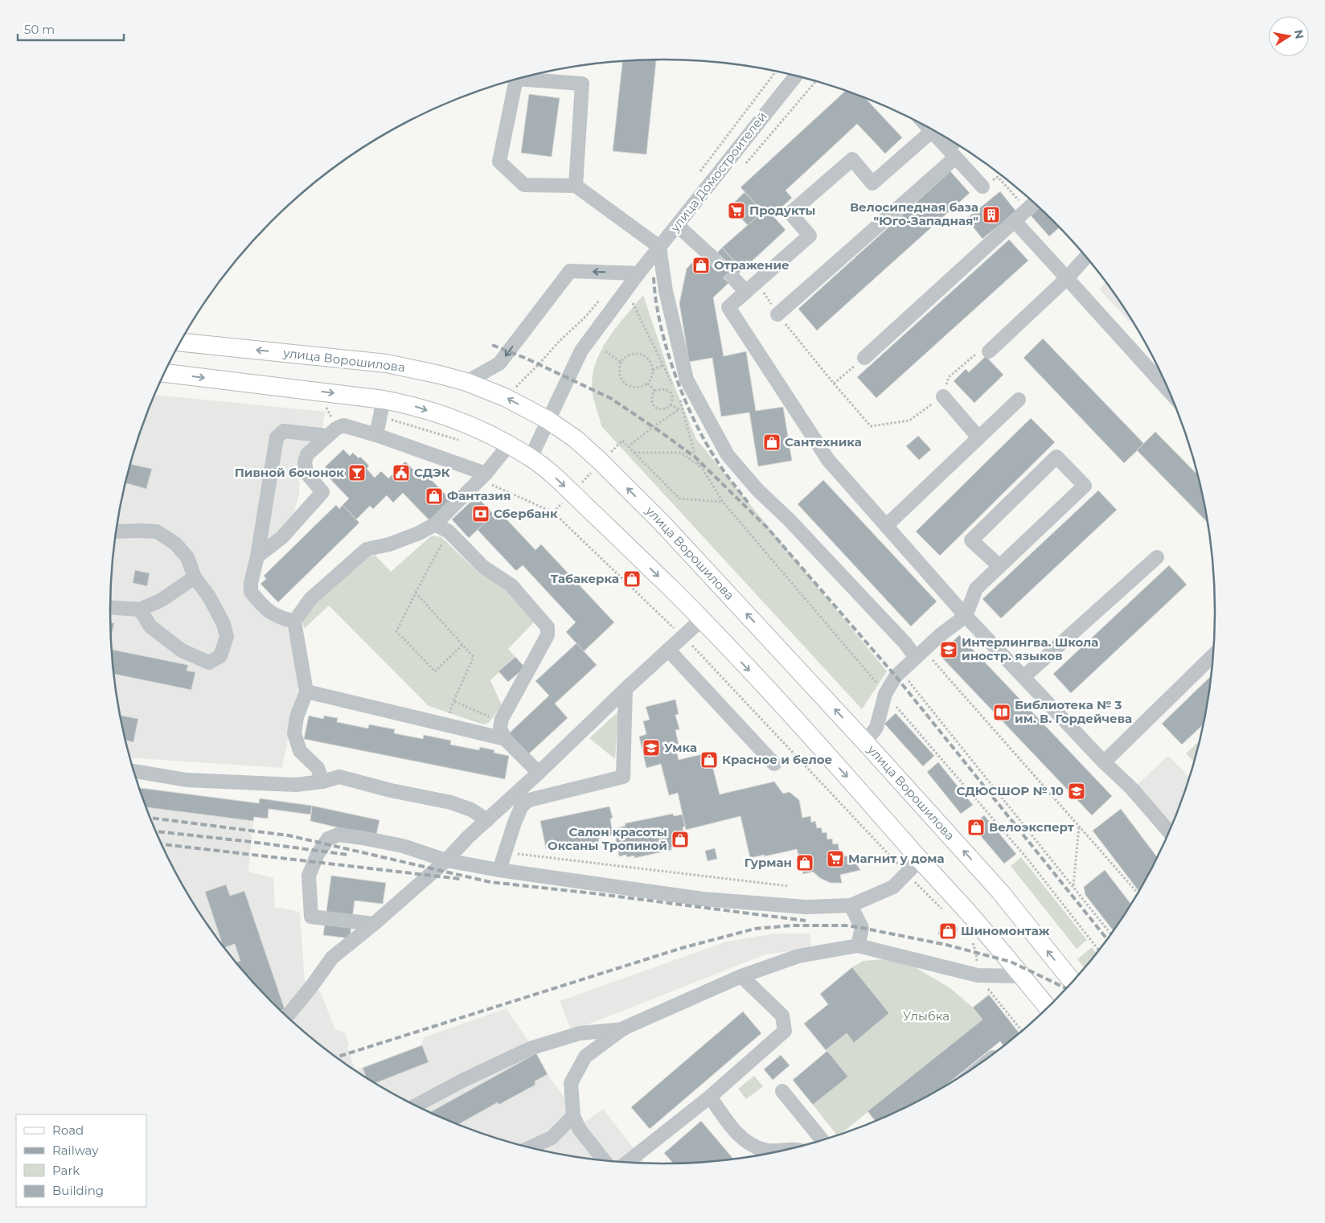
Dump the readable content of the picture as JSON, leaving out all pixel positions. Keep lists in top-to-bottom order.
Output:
{
  "streets": {
    "main road": ["улица Ворошилова"],
    "street": ["улица Домостроителей"]
  },
  "crossings": [
    ["улица Домостроителей", "улица Ворошилова"]
  ],
  "parks": ["Улыбка"],
  "places": {
    "supermarket": ["Продукты", "Магнит у дома"],
    "building": ["Велосипедная база \"Юго-Западная\""],
    "shop": [
      "Отражение",
      "Сантехника",
      "Фантазия",
      "Табакерка",
      "Красное и белое",
      "Велоэксперт",
      "Салон красоты Оксаны Тропиной",
      "Гурман",
      "Шиномонтаж"
    ],
    "bar": ["Пивной бочонок"],
    "public building": ["СДЭК"],
    "bank": ["Сбербанк"],
    "school or university": ["Интерлингва. Школа иностр. языков", "Умка", "СДЮСШОР № 10"],
    "library": ["Библиотека № 3 им. В. Гордейчева"]
  },
  "legend": [
    "Road",
    "Railway",
    "Park",
    "Building"
  ],
  "scale_bar": "50 m",
  "north": "right"
}
